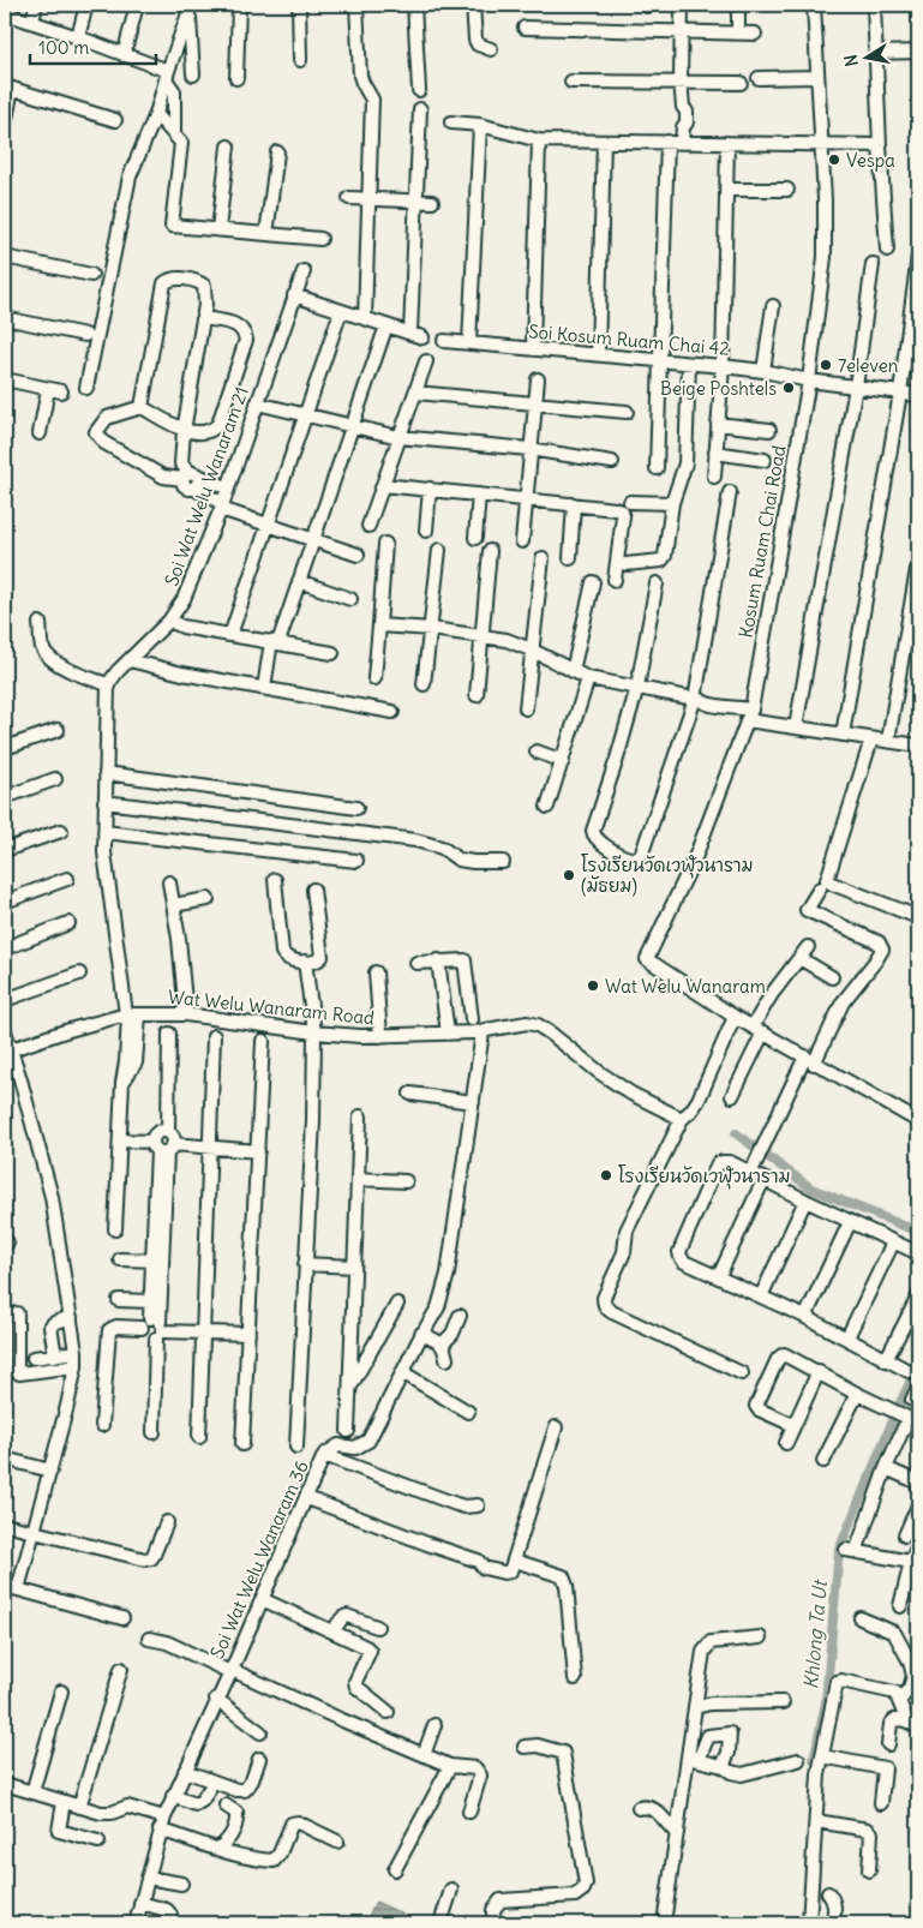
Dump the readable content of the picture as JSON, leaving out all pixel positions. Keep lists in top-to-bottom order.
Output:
{
  "streets": {
    "street": [
      "Soi Kosum Ruam Chai 42",
      "Soi Wat Welu Wanaram 21",
      "Kosum Ruam Chai Road",
      "Wat Welu Wanaram Road",
      "Soi Wat Welu Wanaram 36"
    ]
  },
  "crossings": [
    ["Soi Kosum Ruam Chai 42", "Kosum Ruam Chai Road"],
    ["Wat Welu Wanaram Road", "Soi Wat Welu Wanaram 36"]
  ],
  "water": ["Khlong Ta Ut"],
  "places": [
    "Vespa",
    "7eleven",
    "Beige Poshtels",
    "โรงเรียนวัดเวฬุวนาราม (มัธยม)",
    "Wat Welu Wanaram",
    "โรงเรียนวัดเวฬุวนาราม"
  ],
  "scale_bar": "100 m",
  "north": "left"
}
